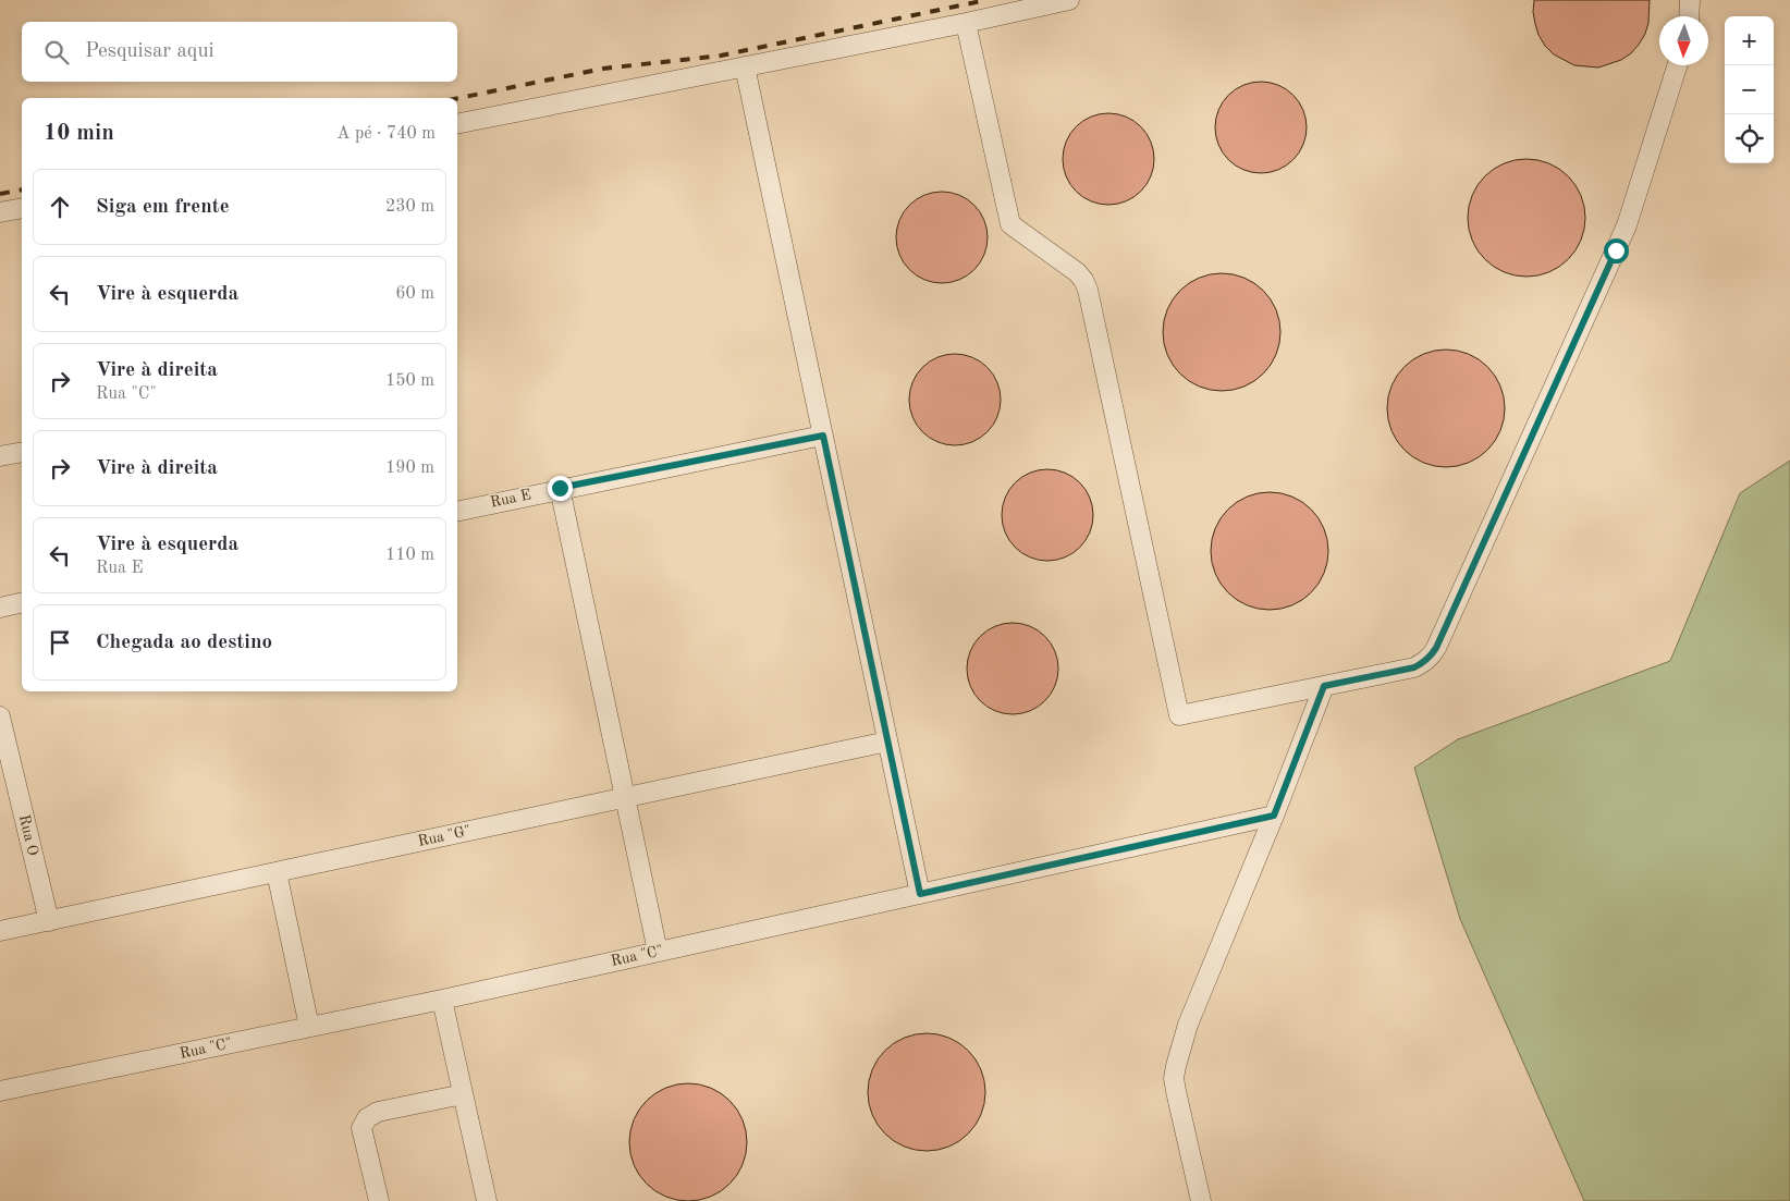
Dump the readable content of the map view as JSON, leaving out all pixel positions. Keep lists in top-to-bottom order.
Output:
{
  "streets": {
    "lane": [
      "Rua E",
      "Rua O",
      "Rua \"G\"",
      "Rua \"C\""
    ]
  },
  "crossings": [
    ["Rua O", "Rua \"G\""]
  ],
  "north": "bottom",
  "page": {
    "map_buttons": ["+", "−"],
    "search": "Pesquisar aqui",
    "heading": ["10 min", "A pé · 740 m"],
    "list": [
      ["Siga em frente", "230 m"],
      ["Vire à esquerda", "60 m"],
      ["Vire à direita", "Rua \"C\"", "150 m"],
      ["Vire à direita", "190 m"],
      ["Vire à esquerda", "Rua E", "110 m"],
      "Chegada ao destino"
    ]
  }
}
